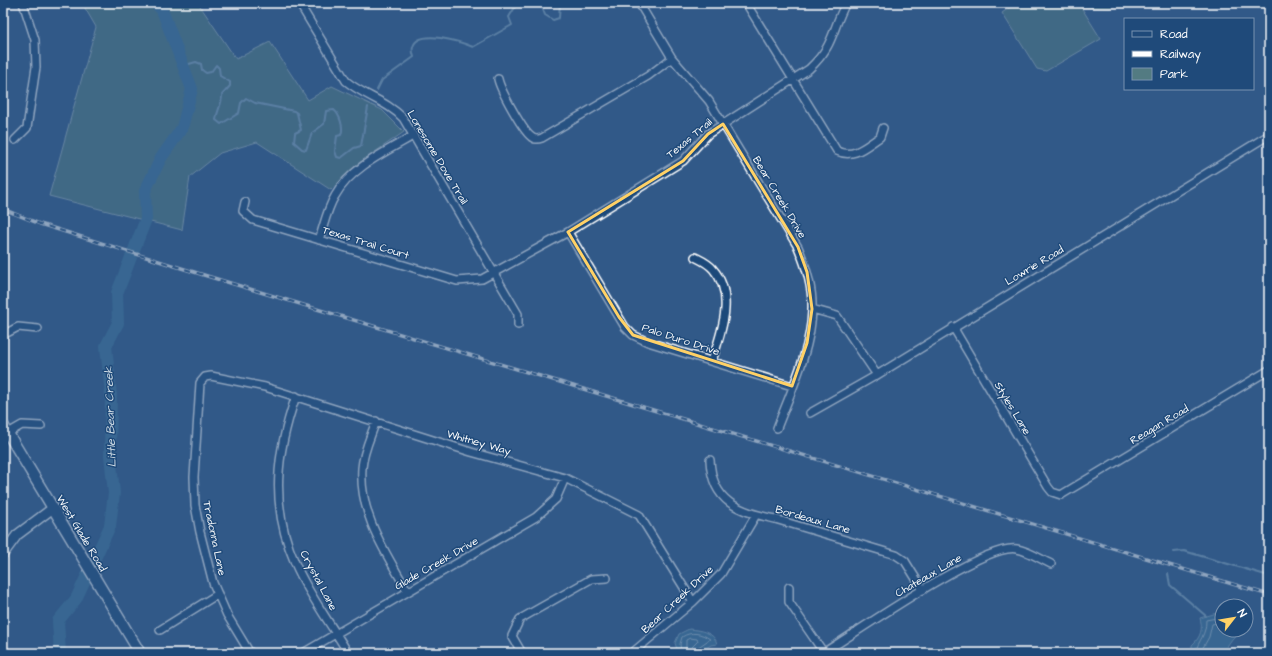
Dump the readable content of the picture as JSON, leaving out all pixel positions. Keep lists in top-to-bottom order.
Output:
{
  "streets": {
    "main road": ["West Glade Road"],
    "street": [
      "Texas Trail",
      "Lonesome Dove Trail",
      "Bear Creek Drive",
      "Texas Trail Court",
      "Lowrie Road",
      "Palo Duro Drive",
      "Styles Lane",
      "Reagan Road",
      "Whitney Way",
      "Bordeaux Lane",
      "Tradonna Lane",
      "Glade Creek Drive",
      "Chateaux Lane",
      "Crystal Lane"
    ]
  },
  "crossings": [
    ["Texas Trail", "Lonesome Dove Trail"],
    ["Texas Trail", "Bear Creek Drive"],
    ["Texas Trail", "Texas Trail Court"],
    ["Texas Trail", "Palo Duro Drive"],
    ["Lonesome Dove Trail", "Texas Trail Court"],
    ["Bear Creek Drive", "Palo Duro Drive"],
    ["Bear Creek Drive", "Whitney Way"],
    ["Bear Creek Drive", "Bordeaux Lane"],
    ["Lowrie Road", "Styles Lane"],
    ["Styles Lane", "Reagan Road"],
    ["Whitney Way", "Tradonna Lane"],
    ["Whitney Way", "Glade Creek Drive"],
    ["Whitney Way", "Crystal Lane"],
    ["Bordeaux Lane", "Chateaux Lane"],
    ["Glade Creek Drive", "Crystal Lane"]
  ],
  "water": ["Little Bear Creek"],
  "legend": ["Road", "Railway", "Park"],
  "north": "top right"
}
